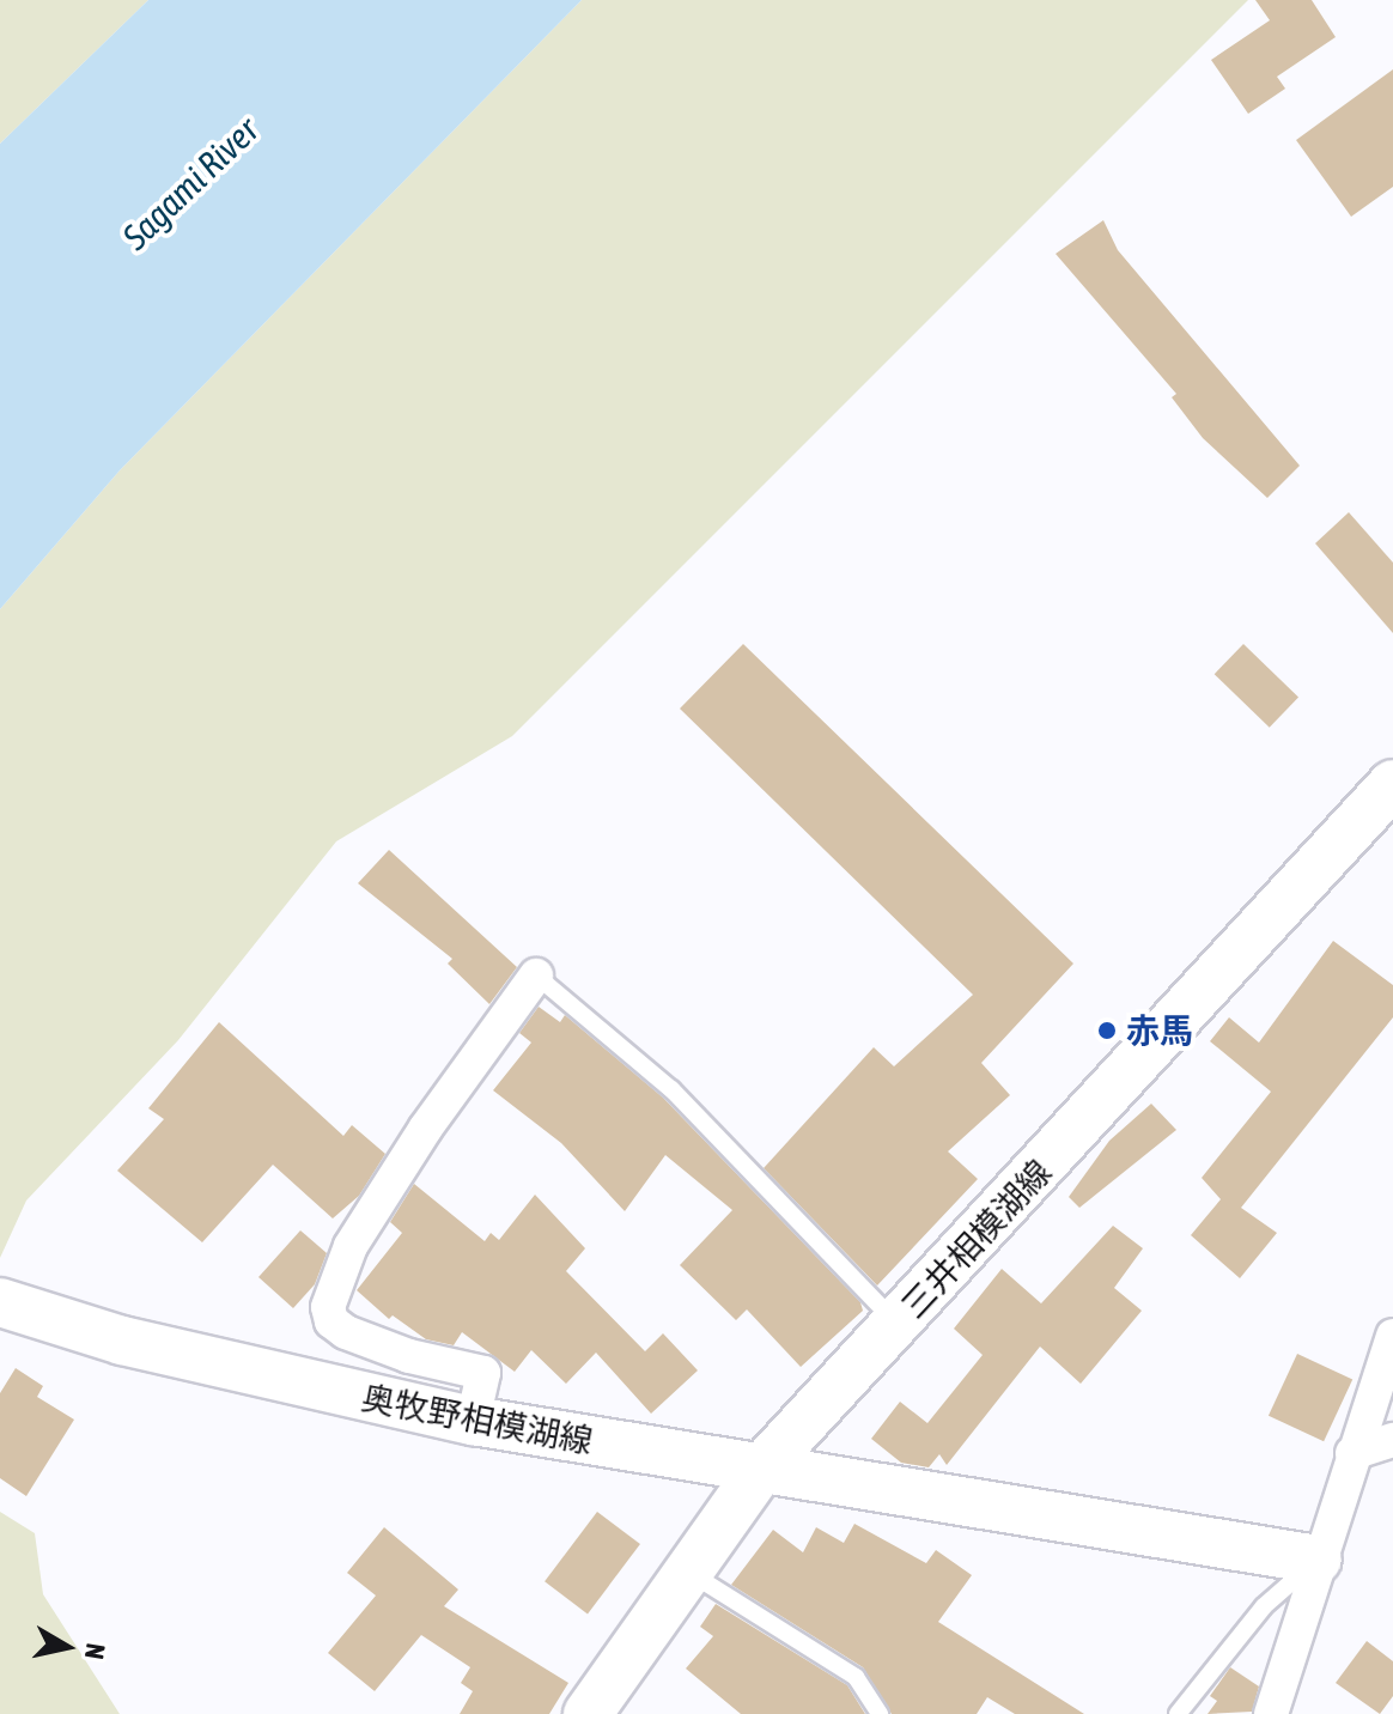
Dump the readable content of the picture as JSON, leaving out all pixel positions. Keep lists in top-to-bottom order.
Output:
{
  "streets": {
    "main road": ["三井相模湖線", "奥牧野相模湖線"]
  },
  "crossings": [
    ["三井相模湖線", "奥牧野相模湖線"]
  ],
  "water": ["Sagami River"],
  "places": ["赤馬"],
  "north": "right"
}
